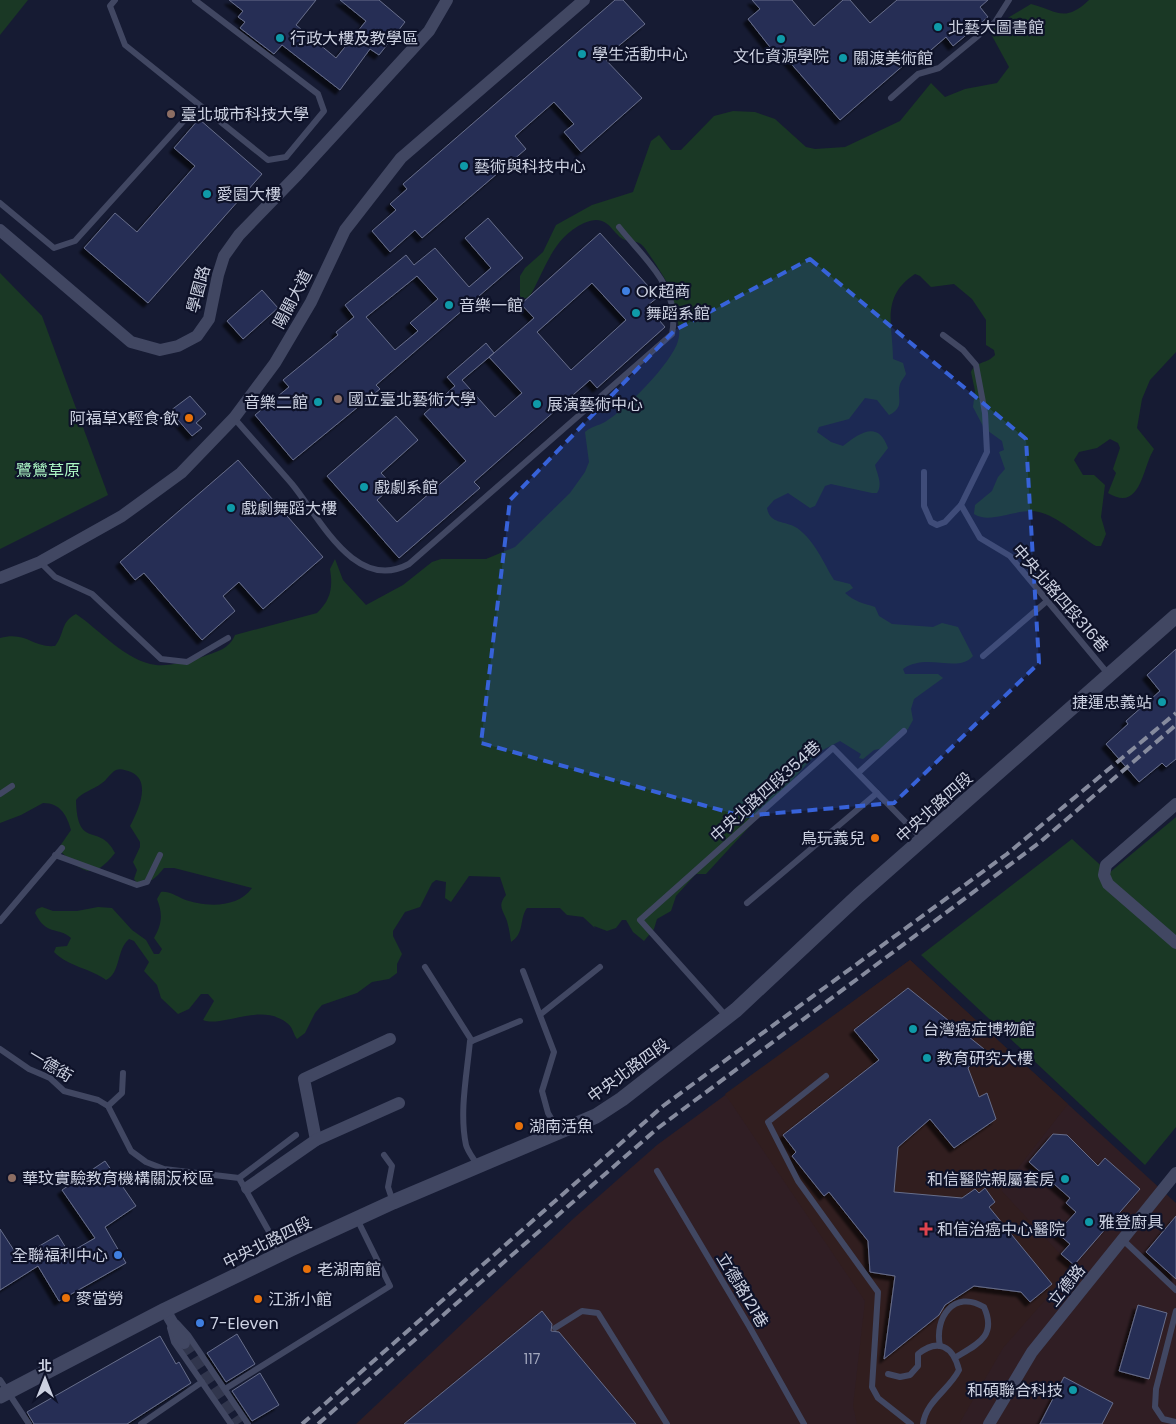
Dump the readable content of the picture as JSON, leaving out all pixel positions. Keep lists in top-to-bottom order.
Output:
{
  "streets": {
    "street": [
      "學園路",
      "陽關大道",
      "中央北路四段",
      "立德路"
    ],
    "lane": [
      "中央北路四段316巷",
      "中央北路四段354巷",
      "一德街",
      "立德路121巷"
    ]
  },
  "crossings": [
    ["中央北路四段316巷", "中央北路四段"],
    ["中央北路四段354巷", "中央北路四段"]
  ],
  "parks": ["鷺鷥草原"],
  "places": {
    "other": [
      "北藝大圖書館",
      "行政大樓及教學區",
      "文化資源學院",
      "學生活動中心",
      "關渡美術館",
      "臺北城市科技大學",
      "藝術與科技中心",
      "愛園大樓",
      "OK超商",
      "音樂一館",
      "舞蹈系館",
      "國立臺北藝術大學",
      "音樂二館",
      "展演藝術中心",
      "阿福草X輕食·飲",
      "戲劇系館",
      "戲劇舞蹈大樓",
      "捷運忠義站",
      "鳥玩義兒",
      "台灣癌症博物館",
      "教育研究大樓",
      "湖南活魚",
      "華玟實驗教育機構關汳校區",
      "和信醫院親屬套房",
      "雅登廚具",
      "全聯福利中心",
      "老湖南館",
      "麥當勞",
      "江浙小館",
      "7-Eleven",
      "和碩聯合科技"
    ],
    "health": ["和信治癌中心醫院"]
  },
  "house_numbers": ["117"],
  "north": "top"
}
